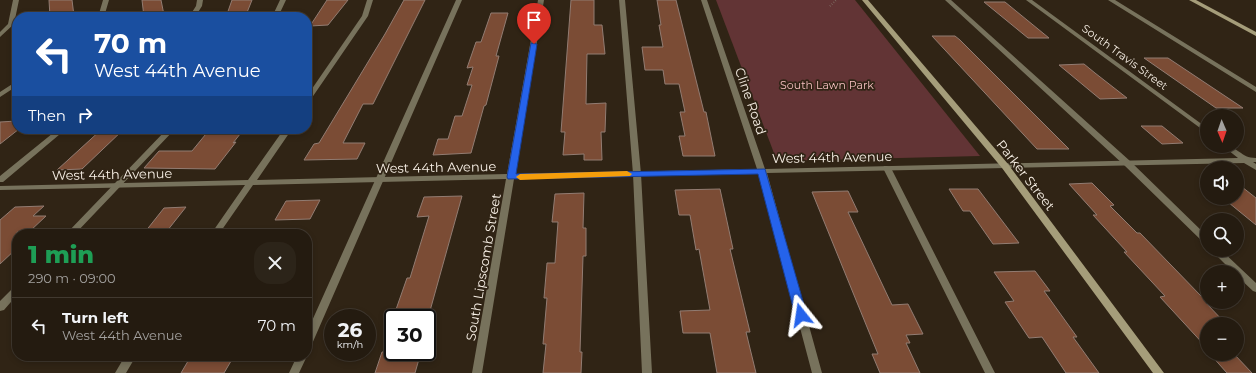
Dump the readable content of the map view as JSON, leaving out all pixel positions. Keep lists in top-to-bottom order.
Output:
{
  "streets": {
    "main road": ["Parker Street"],
    "street": [
      "South Travis Street",
      "Cline Road",
      "West 44th Avenue",
      "South Lipscomb Street"
    ]
  },
  "crossings": [
    ["Cline Road", "West 44th Avenue"],
    ["West 44th Avenue", "Parker Street"],
    ["West 44th Avenue", "South Lipscomb Street"]
  ],
  "parks": ["South Lawn Park"],
  "north": "bottom",
  "page": {
    "turn": ["70 m", "West 44th Avenue"],
    "then": "Then",
    "map_buttons": ["+", "−"],
    "heading": ["1 min", "290 m · 09:00"],
    "list": [
      {
        "name": "Turn left",
        "note": "West 44th Avenue",
        "value": "70 m"
      }
    ],
    "speed": "26 km/h",
    "limit": "30"
  }
}
